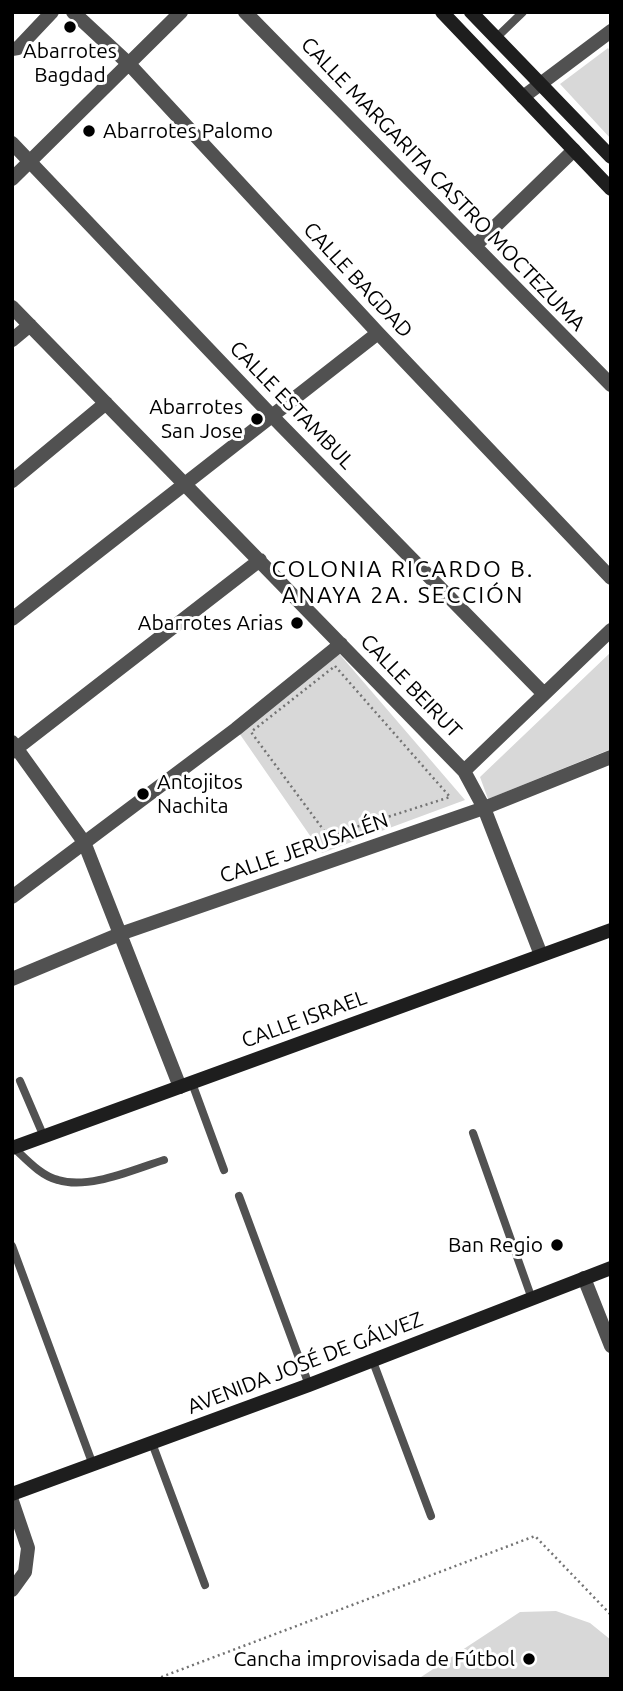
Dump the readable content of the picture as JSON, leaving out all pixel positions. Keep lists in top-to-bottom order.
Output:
{
  "streets": {
    "main road": ["CALLE ISRAEL", "AVENIDA JOSÉ DE GÁLVEZ"],
    "street": [
      "CALLE MARGARITA CASTRO MOCTEZUMA",
      "CALLE BAGDAD",
      "CALLE ESTAMBUL",
      "CALLE BEIRUT",
      "CALLE JERUSALÉN"
    ]
  },
  "crossings": [
    ["CALLE BEIRUT", "CALLE JERUSALÉN"],
    ["CALLE BEIRUT", "CALLE ISRAEL"]
  ],
  "districts": ["COLONIA RICARDO B. ANAYA 2A. SECCIÓN"],
  "places": [
    "Abarrotes Bagdad",
    "Abarrotes Palomo",
    "Abarrotes San Jose",
    "Abarrotes Arias",
    "Antojitos Nachita",
    "Ban Regio",
    "Cancha improvisada de Fútbol"
  ]
}
